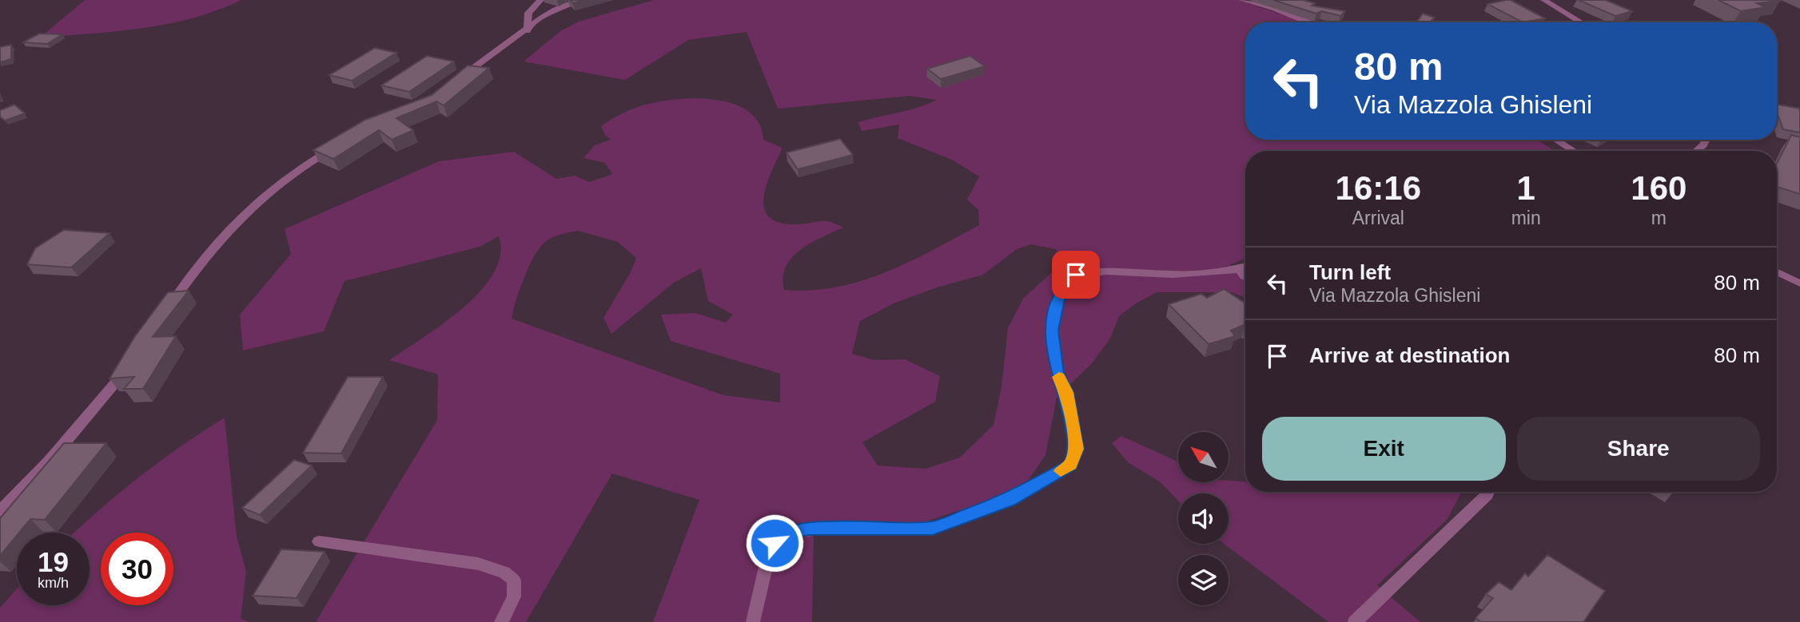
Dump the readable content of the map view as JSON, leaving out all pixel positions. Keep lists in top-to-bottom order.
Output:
{
  "north": "top left",
  "page": {
    "turn": ["80 m", "Via Mazzola Ghisleni"],
    "eta": [
      "16:16",
      "Arrival",
      "1",
      "min",
      "160",
      "m"
    ],
    "list": [
      {
        "name": "Turn left",
        "note": "Via Mazzola Ghisleni",
        "value": "80 m"
      },
      {
        "name": "Arrive at destination",
        "value": "80 m"
      }
    ],
    "buttons": ["Exit", "Share"],
    "speed": "19 km/h",
    "limit": "30"
  }
}
